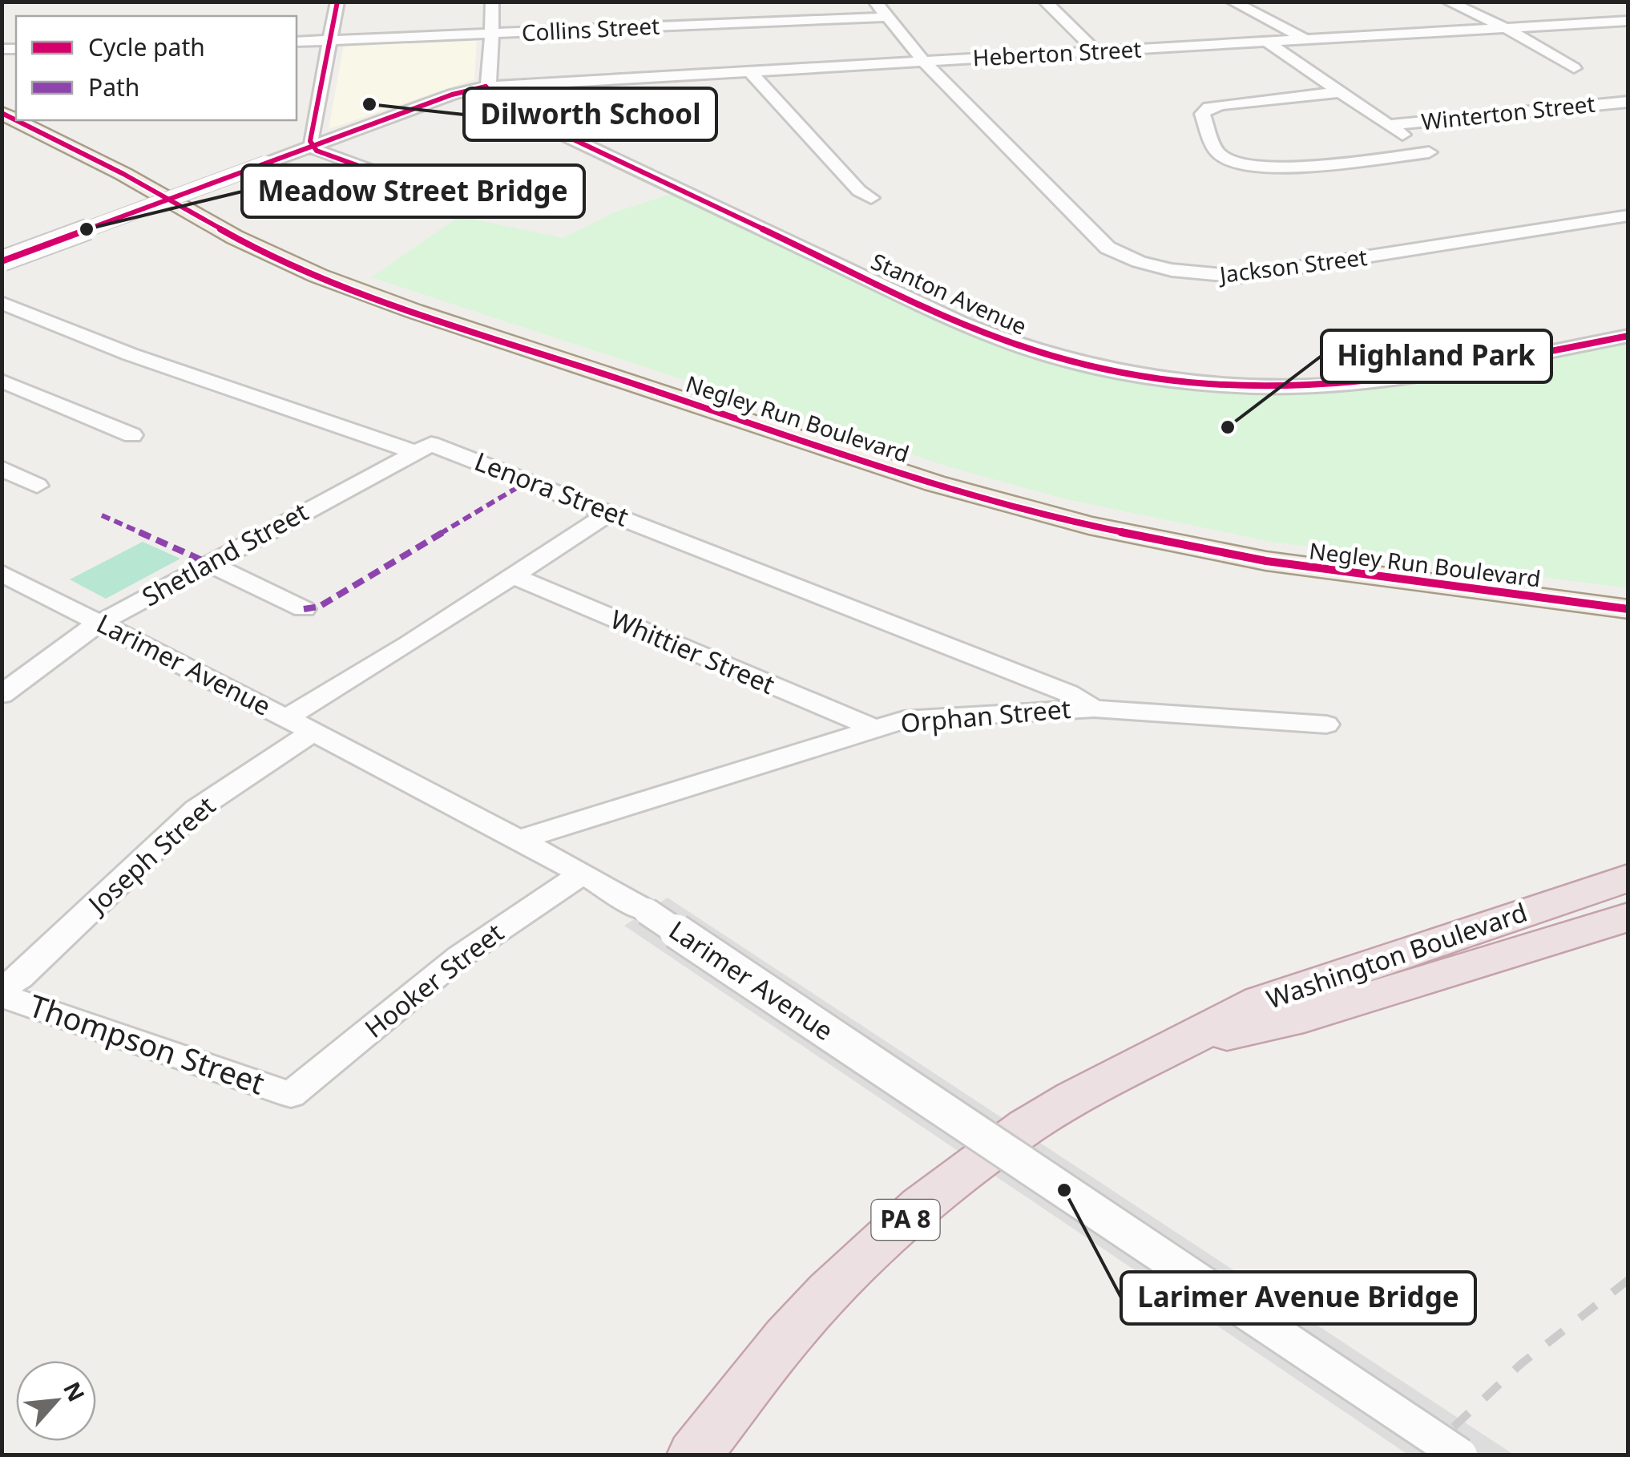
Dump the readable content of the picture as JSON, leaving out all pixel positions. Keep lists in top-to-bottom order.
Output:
{
  "streets": {
    "highway": ["Washington Boulevard", "PA 8"],
    "main road": ["Negley Run Boulevard"],
    "street": [
      "Collins Street",
      "Heberton Street",
      "Winterton Street",
      "Jackson Street",
      "Stanton Avenue",
      "Lenora Street",
      "Shetland Street",
      "Whittier Street",
      "Larimer Avenue",
      "Orphan Street",
      "Joseph Street",
      "Hooker Street",
      "Thompson Street"
    ]
  },
  "crossings": [
    ["Collins Street", "Jackson Street"],
    ["Heberton Street", "Jackson Street"],
    ["Heberton Street", "Stanton Avenue"],
    ["Lenora Street", "Shetland Street"],
    ["Lenora Street", "Orphan Street"],
    ["Shetland Street", "Larimer Avenue"],
    ["Whittier Street", "Orphan Street"],
    ["Larimer Avenue", "Orphan Street"],
    ["Larimer Avenue", "Joseph Street"],
    ["Larimer Avenue", "Hooker Street"],
    ["Hooker Street", "Thompson Street"]
  ],
  "places": [
    "Dilworth School",
    "Meadow Street Bridge",
    "Highland Park",
    "Larimer Avenue Bridge"
  ],
  "legend": ["Cycle path", "Path"],
  "north": "top right"
}
